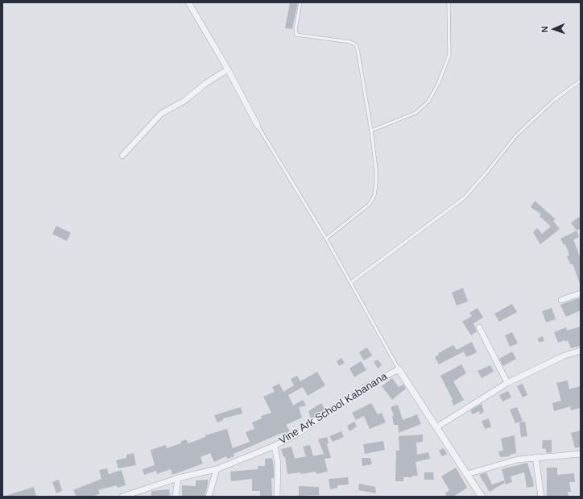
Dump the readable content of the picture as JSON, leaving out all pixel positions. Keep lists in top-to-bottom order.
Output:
{
  "streets": {
    "street": ["Vine Ark School Kabanana"]
  },
  "north": "left"
}
